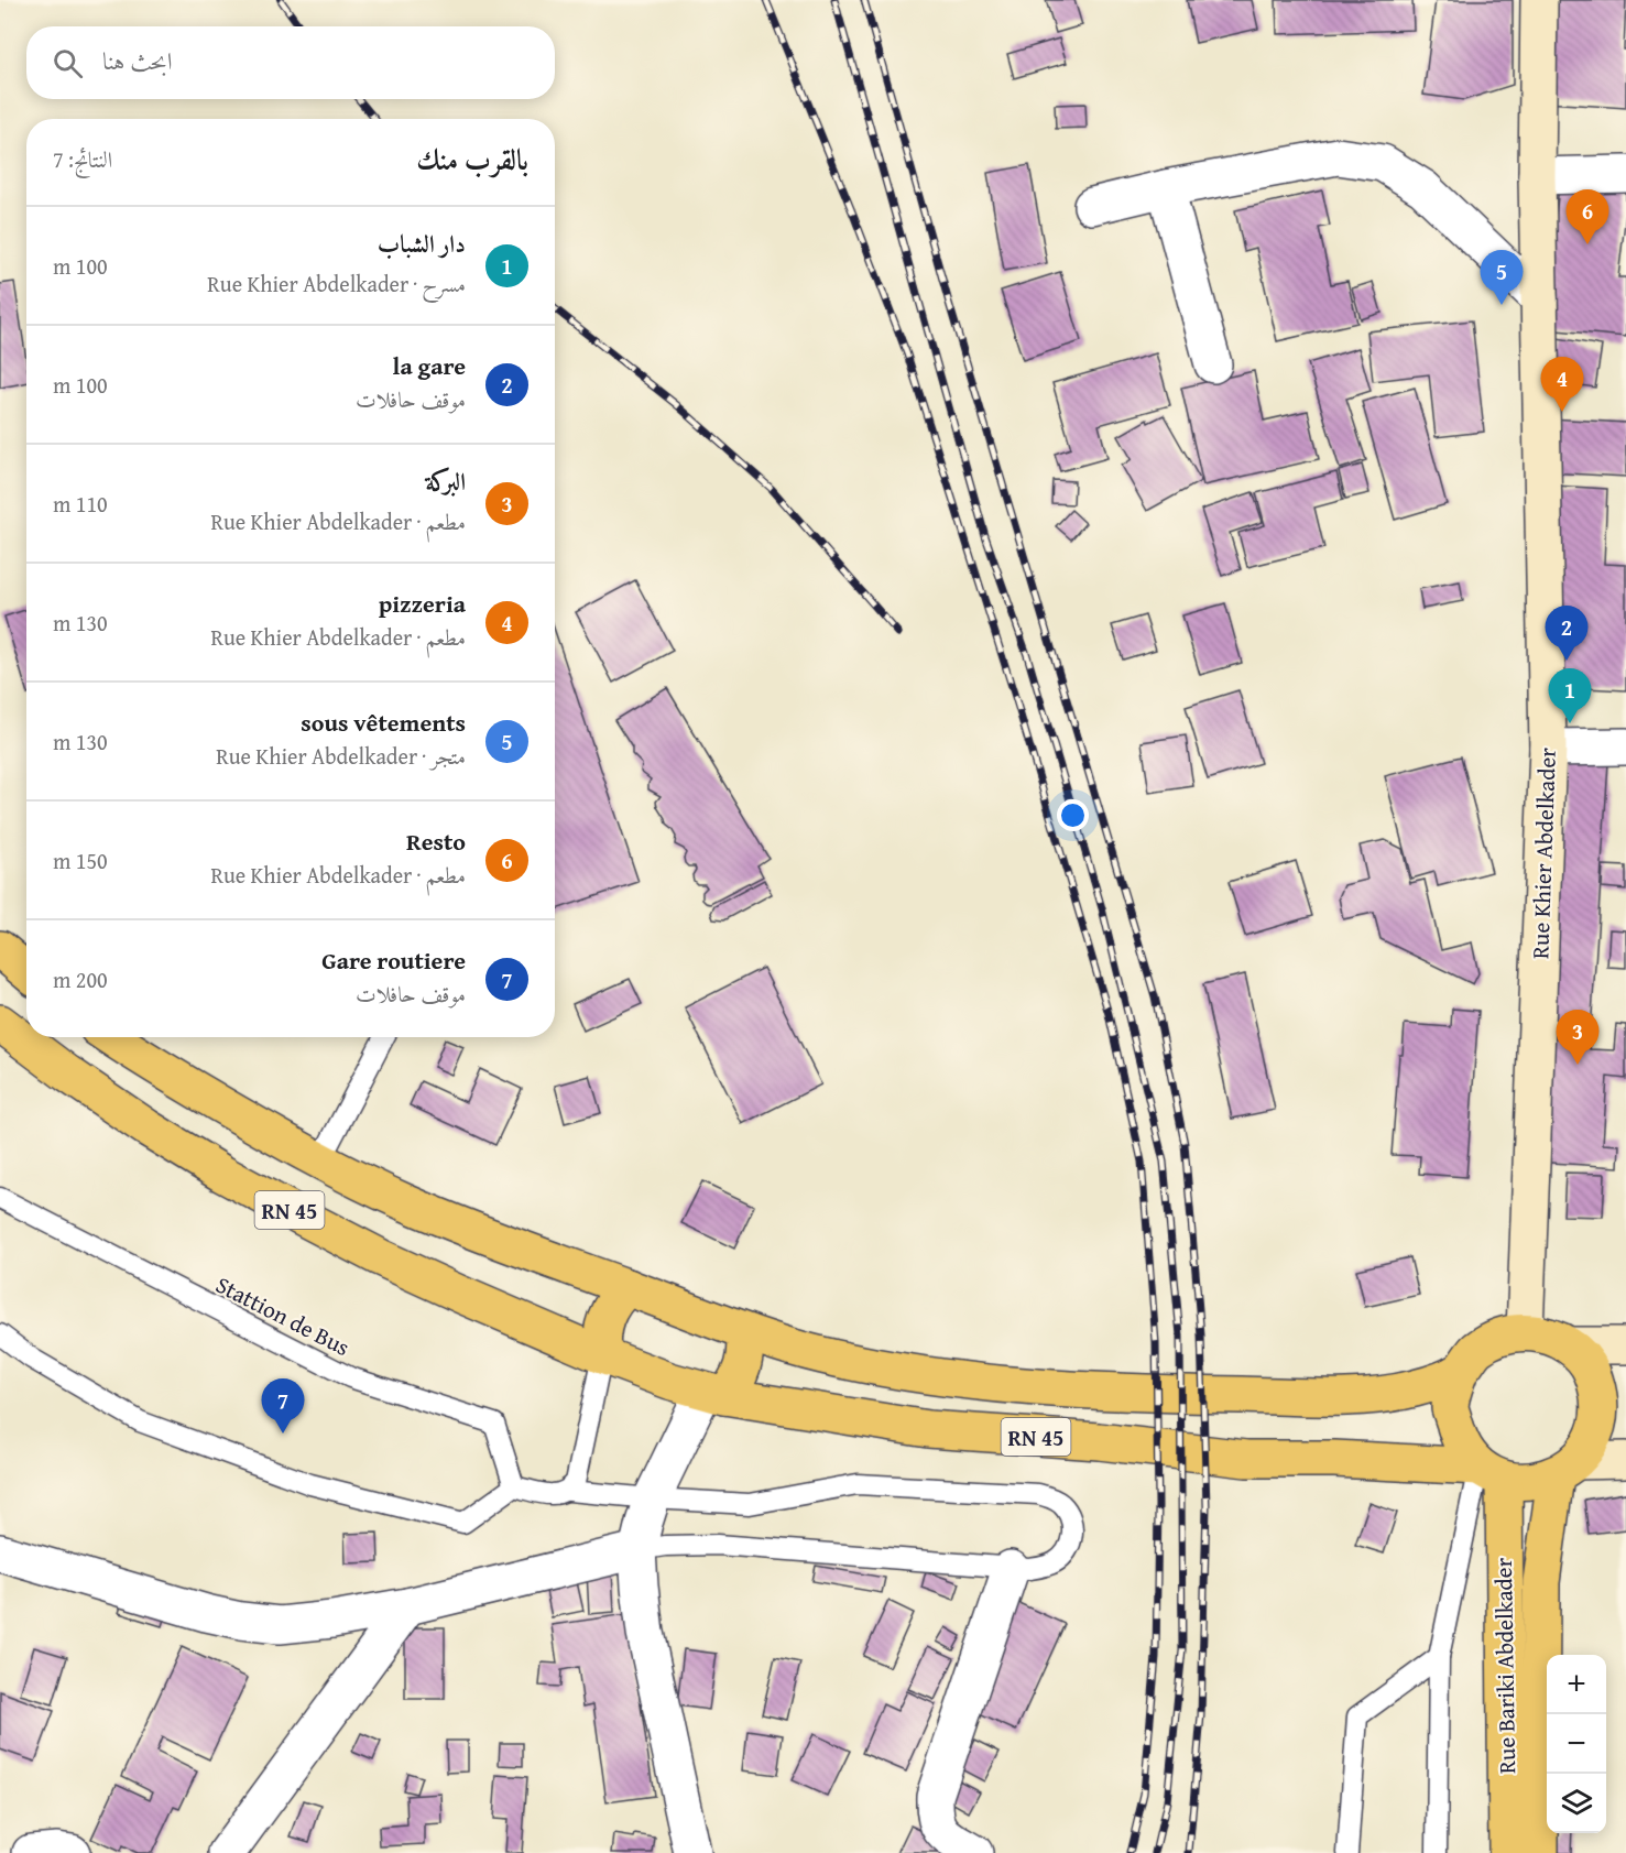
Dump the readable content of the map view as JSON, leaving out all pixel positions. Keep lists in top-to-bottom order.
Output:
{
  "streets": {
    "main road": ["Rue Khier Abdelkader", "RN 45", "Rue Bariki Abdelkader"],
    "lane": ["Stattion de Bus"]
  },
  "crossings": [
    ["Rue Khier Abdelkader", "RN 45"],
    ["Rue Khier Abdelkader", "Rue Bariki Abdelkader"],
    ["RN 45", "Rue Bariki Abdelkader"]
  ],
  "page": {
    "search": "ابحث هنا",
    "heading": ["بالقرب منك", "النتائج: 7"],
    "pins": [
      "6",
      "5",
      "4",
      "2",
      "1",
      "3",
      "7"
    ],
    "list": [
      {
        "mark": "1",
        "name": "دار الشباب",
        "note": "مسرح · Rue Khier Abdelkader",
        "value": "100 m"
      },
      {
        "mark": "2",
        "name": "la gare",
        "note": "موقف حافلات",
        "value": "100 m"
      },
      {
        "mark": "3",
        "name": "البركة",
        "note": "مطعم · Rue Khier Abdelkader",
        "value": "110 m"
      },
      {
        "mark": "4",
        "name": "pizzeria",
        "note": "مطعم · Rue Khier Abdelkader",
        "value": "130 m"
      },
      {
        "mark": "5",
        "name": "sous vêtements",
        "note": "متجر · Rue Khier Abdelkader",
        "value": "130 m"
      },
      {
        "mark": "6",
        "name": "Resto",
        "note": "مطعم · Rue Khier Abdelkader",
        "value": "150 m"
      },
      {
        "mark": "7",
        "name": "Gare routiere",
        "note": "موقف حافلات",
        "value": "200 m"
      }
    ],
    "map_buttons": ["+", "−"]
  }
}
